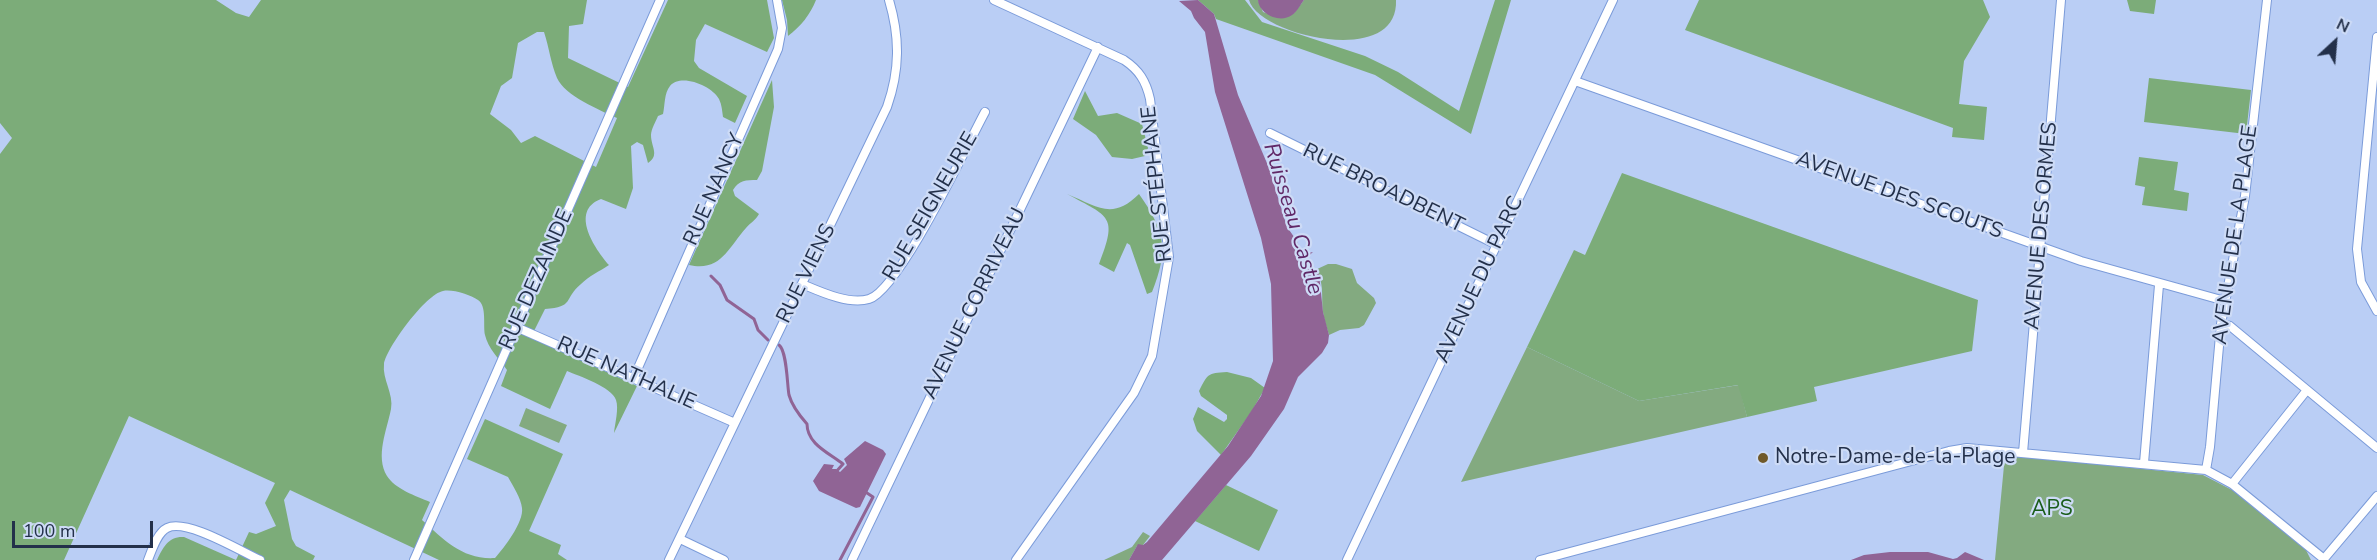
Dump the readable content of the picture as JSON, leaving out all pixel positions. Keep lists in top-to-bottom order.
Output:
{
  "streets": {
    "street": [
      "RUE STÉPHANE",
      "RUE BROADBENT",
      "RUE NANCY",
      "AVENUE DES SCOUTS",
      "RUE SEIGNEURIE",
      "AVENUE DES ORMES",
      "AVENUE DE LA PLAGE",
      "RUE VIENS",
      "RUE DEZAINDE",
      "AVENUE DU PARC",
      "AVENUE CORRIVEAU",
      "RUE NATHALIE"
    ]
  },
  "crossings": [
    ["RUE STÉPHANE", "AVENUE CORRIVEAU"],
    ["RUE BROADBENT", "AVENUE DU PARC"],
    ["RUE NANCY", "RUE NATHALIE"],
    ["AVENUE DES SCOUTS", "AVENUE DES ORMES"],
    ["AVENUE DES SCOUTS", "AVENUE DE LA PLAGE"],
    ["AVENUE DES SCOUTS", "AVENUE DU PARC"],
    ["RUE SEIGNEURIE", "RUE VIENS"],
    ["RUE VIENS", "RUE NATHALIE"],
    ["RUE DEZAINDE", "RUE NATHALIE"]
  ],
  "water": ["Ruisseau Castle"],
  "parks": ["APS"],
  "places": ["Notre-Dame-de-la-Plage"],
  "scale_bar": "100 m",
  "north": "top right"
}
